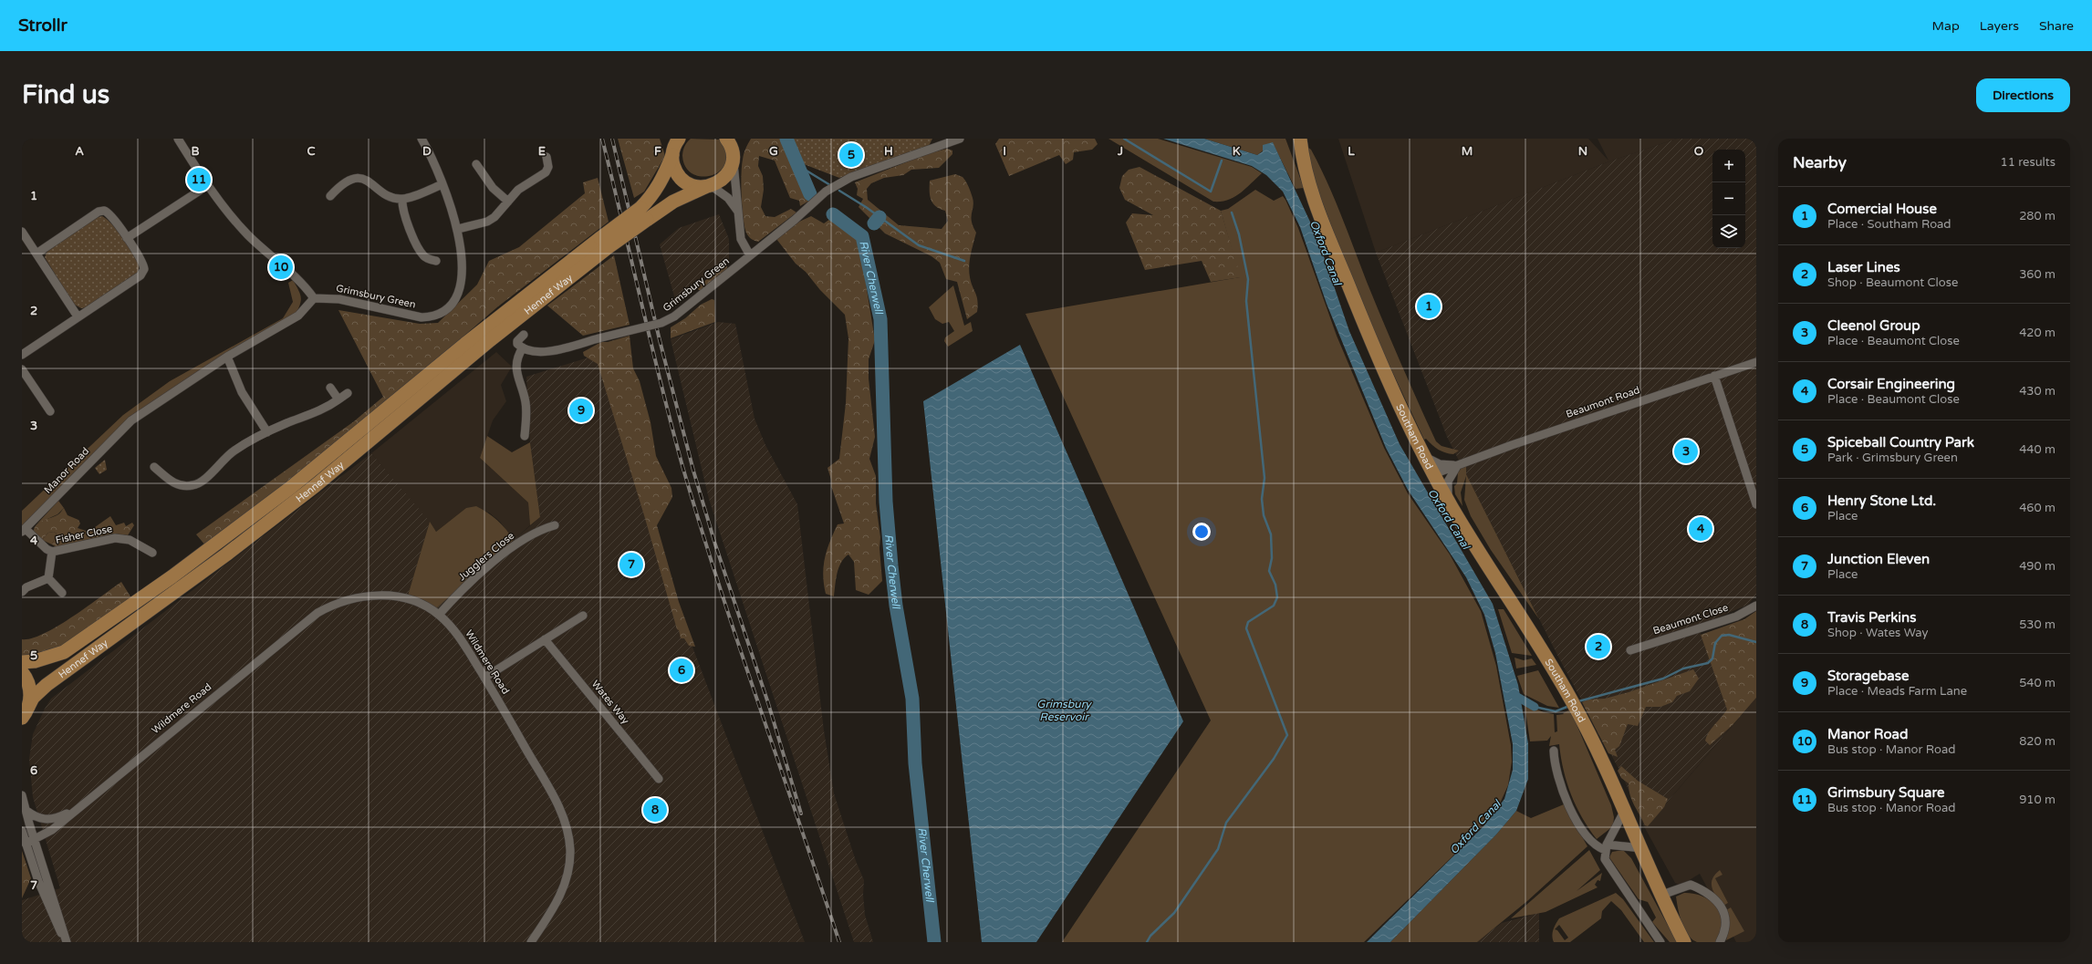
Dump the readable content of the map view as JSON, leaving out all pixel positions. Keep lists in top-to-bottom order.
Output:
{
  "streets": {
    "highway": ["Hennef Way", "Southam Road"],
    "street": [
      "Grimsbury Green",
      "Beaumont Road",
      "Manor Road",
      "Fisher Close",
      "Jugglers Close",
      "Beaumont Close",
      "Wildmere Road",
      "Wates Way"
    ]
  },
  "crossings": [
    ["Grimsbury Green", "Manor Road"],
    ["Beaumont Road", "Southam Road"],
    ["Manor Road", "Fisher Close"],
    ["Jugglers Close", "Wildmere Road"]
  ],
  "water": ["Oxford Canal", "River Cherwell", "Grimsbury Reservoir"],
  "page": {
    "header": "Strollr",
    "nav": ["Map", "Layers", "Share"],
    "buttons": "Directions",
    "title": "Find us",
    "heading": ["Nearby", "11 results"],
    "pins": [
      "5",
      "11",
      "10",
      "1",
      "9",
      "3",
      "4",
      "7",
      "2",
      "6",
      "8"
    ],
    "map_buttons": ["+", "−"],
    "list": [
      {
        "mark": "1",
        "name": "Comercial House",
        "note": "Place · Southam Road",
        "value": "280 m"
      },
      {
        "mark": "2",
        "name": "Laser Lines",
        "note": "Shop · Beaumont Close",
        "value": "360 m"
      },
      {
        "mark": "3",
        "name": "Cleenol Group",
        "note": "Place · Beaumont Close",
        "value": "420 m"
      },
      {
        "mark": "4",
        "name": "Corsair Engineering",
        "note": "Place · Beaumont Close",
        "value": "430 m"
      },
      {
        "mark": "5",
        "name": "Spiceball Country Park",
        "note": "Park · Grimsbury Green",
        "value": "440 m"
      },
      {
        "mark": "6",
        "name": "Henry Stone Ltd.",
        "note": "Place",
        "value": "460 m"
      },
      {
        "mark": "7",
        "name": "Junction Eleven",
        "note": "Place",
        "value": "490 m"
      },
      {
        "mark": "8",
        "name": "Travis Perkins",
        "note": "Shop · Wates Way",
        "value": "530 m"
      },
      {
        "mark": "9",
        "name": "Storagebase",
        "note": "Place · Meads Farm Lane",
        "value": "540 m"
      },
      {
        "mark": "10",
        "name": "Manor Road",
        "note": "Bus stop · Manor Road",
        "value": "820 m"
      },
      {
        "mark": "11",
        "name": "Grimsbury Square",
        "note": "Bus stop · Manor Road",
        "value": "910 m"
      }
    ]
  },
  "grid": {
    "columns": [
      "A",
      "B",
      "C",
      "D",
      "E",
      "F",
      "G",
      "H",
      "I",
      "J",
      "K",
      "L",
      "M",
      "N",
      "O"
    ],
    "rows": [
      "1",
      "2",
      "3",
      "4",
      "5",
      "6",
      "7"
    ]
  }
}
